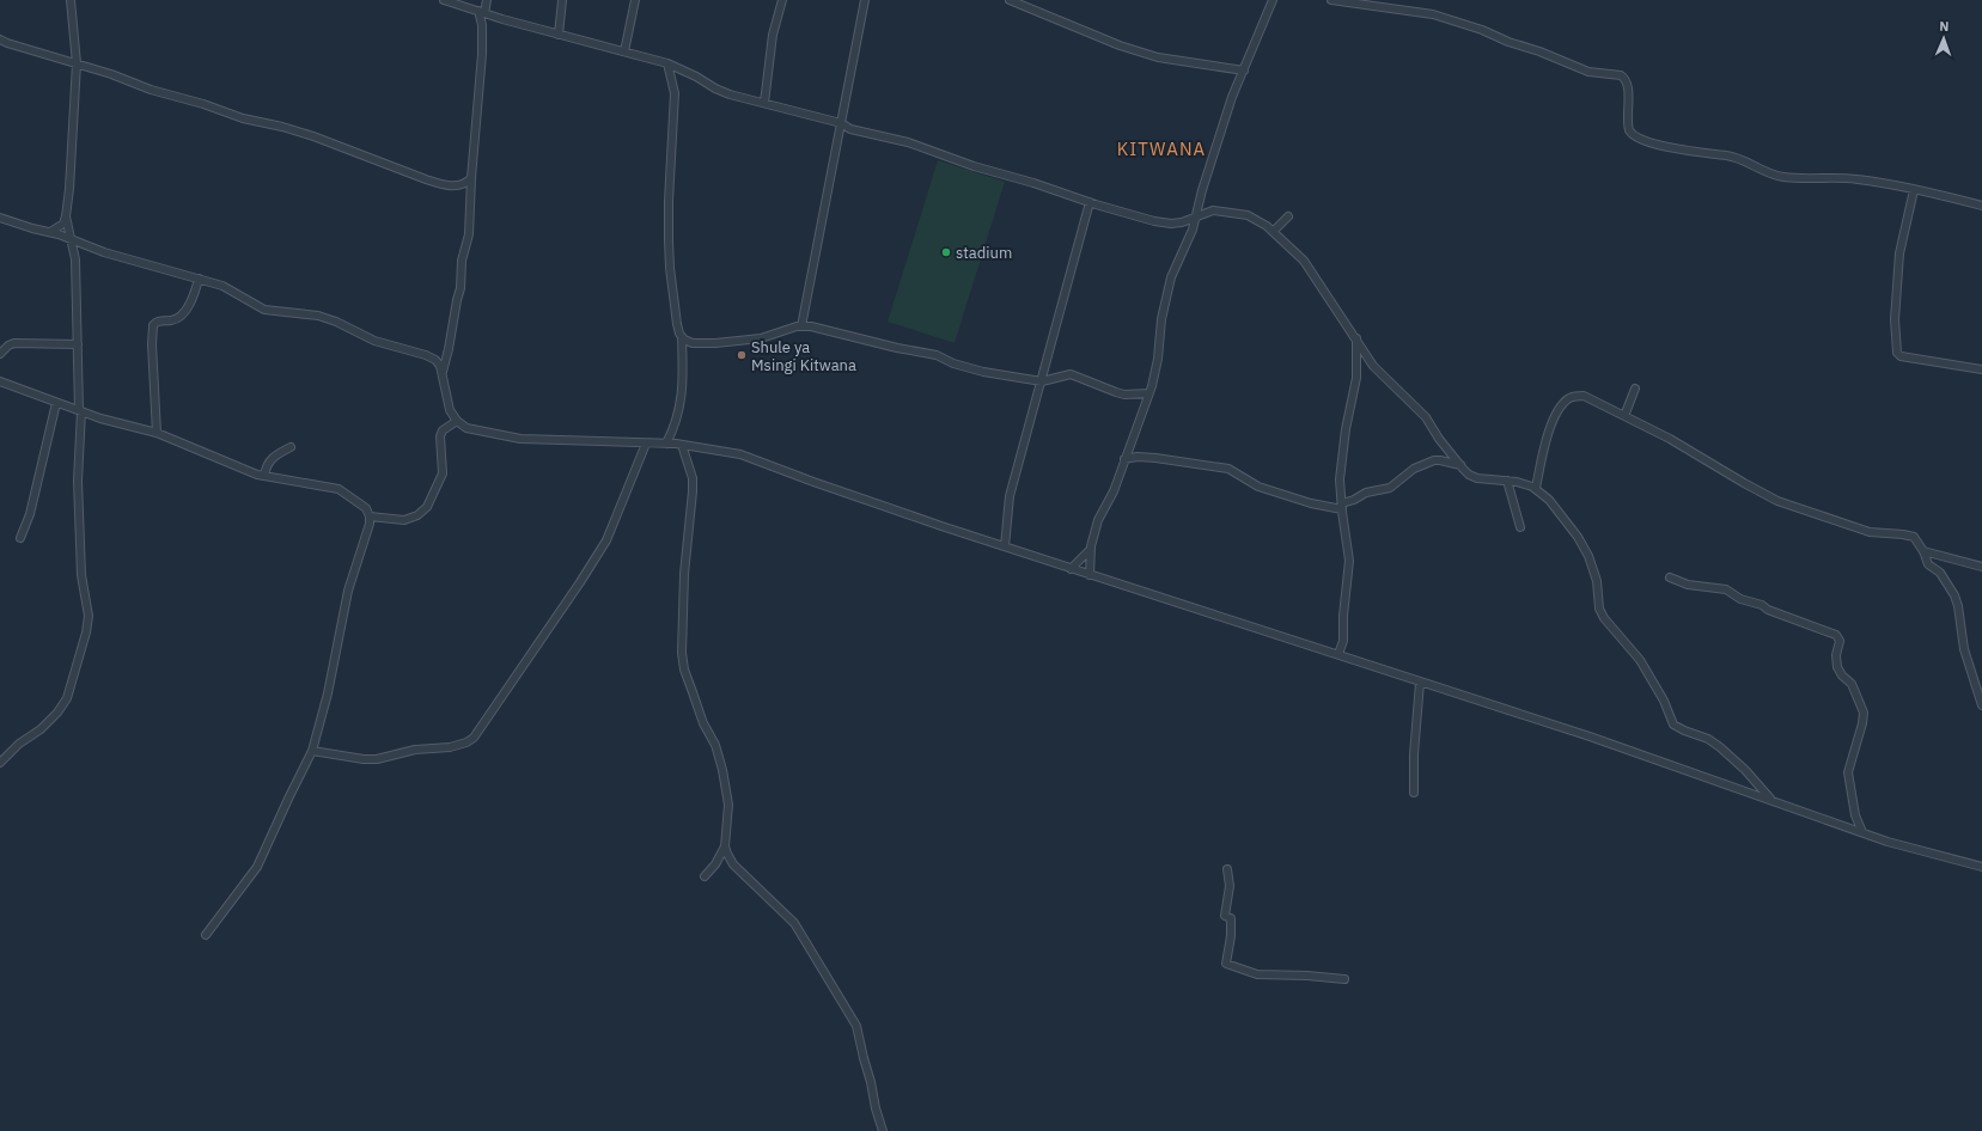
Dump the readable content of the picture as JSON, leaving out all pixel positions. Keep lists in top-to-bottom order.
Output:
{
  "districts": ["KITWANA"],
  "places": ["stadium", "Shule ya Msingi Kitwana"],
  "north": "top"
}
